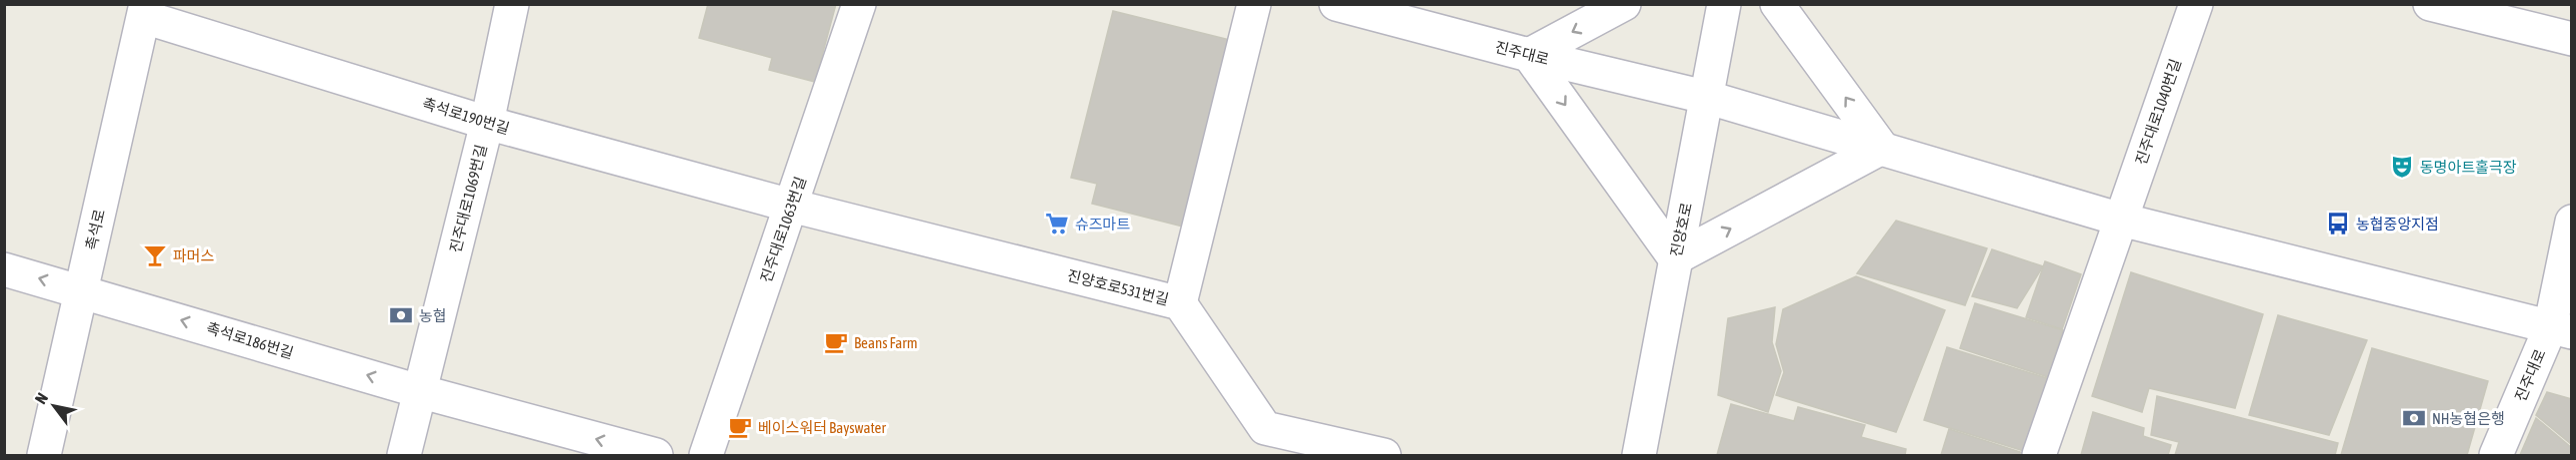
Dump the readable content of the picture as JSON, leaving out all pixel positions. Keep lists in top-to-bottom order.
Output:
{
  "streets": {
    "street": [
      "진주대로",
      "진주대로1040번길",
      "촉석로190번길",
      "진주대로1069번길",
      "촉석로",
      "진주대로1063번길",
      "진양호로",
      "진양호로531번길",
      "촉석로186번길"
    ]
  },
  "crossings": [
    ["진주대로", "진주대로1040번길"],
    ["진주대로", "진양호로"],
    ["촉석로190번길", "진주대로1069번길"],
    ["촉석로190번길", "촉석로"],
    ["촉석로190번길", "진주대로1063번길"],
    ["촉석로190번길", "진양호로531번길"],
    ["진주대로1069번길", "촉석로186번길"],
    ["촉석로", "촉석로186번길"],
    ["진주대로1063번길", "진양호로531번길"]
  ],
  "one_way": ["촉석로186번길"],
  "places": {
    "theatre": ["동명아트홀극장"],
    "supermarket": ["슈즈마트"],
    "bus stop": ["농협중앙지점"],
    "bar": ["파머스"],
    "bank": ["농협", "NH농협은행"],
    "cafe": ["Beans Farm", "베이스워터 Bayswater"]
  },
  "north": "top left"
}
